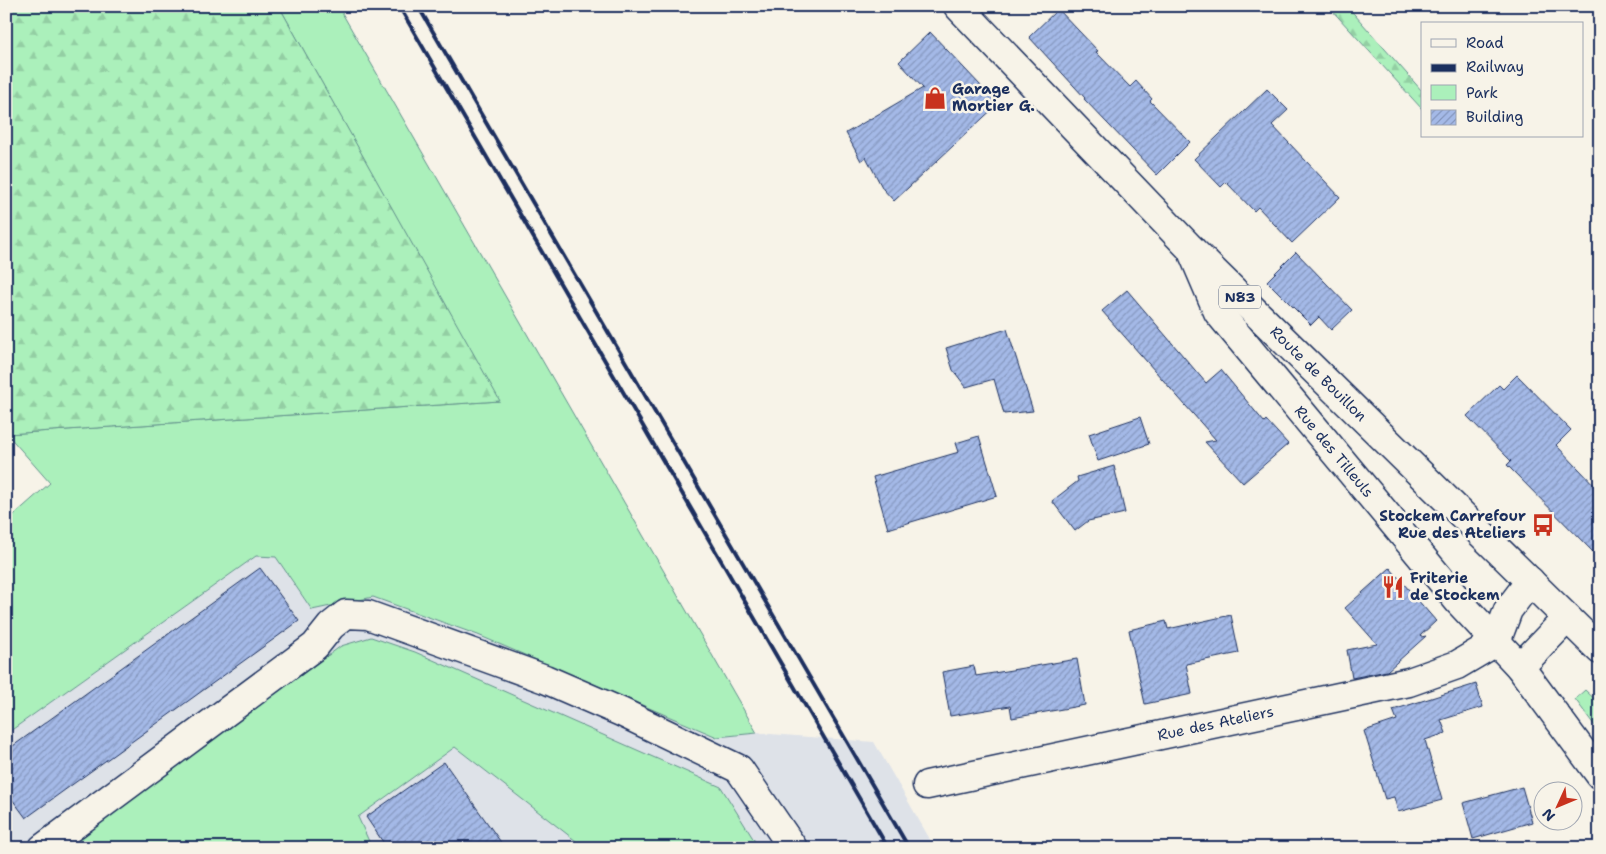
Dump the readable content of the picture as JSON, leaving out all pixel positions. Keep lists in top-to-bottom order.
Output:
{
  "streets": {
    "street": [
      "N83",
      "Route de Bouillon",
      "Rue des Tilleuls",
      "Rue des Ateliers"
    ]
  },
  "crossings": [
    ["Route de Bouillon", "Rue des Tilleuls"],
    ["Rue des Tilleuls", "Rue des Ateliers"]
  ],
  "places": {
    "shop": ["Garage Mortier G."],
    "bus stop": ["Stockem Carrefour Rue des Ateliers"],
    "restaurant": ["Friterie de Stockem"]
  },
  "legend": [
    "Road",
    "Railway",
    "Park",
    "Building"
  ],
  "north": "bottom left"
}
